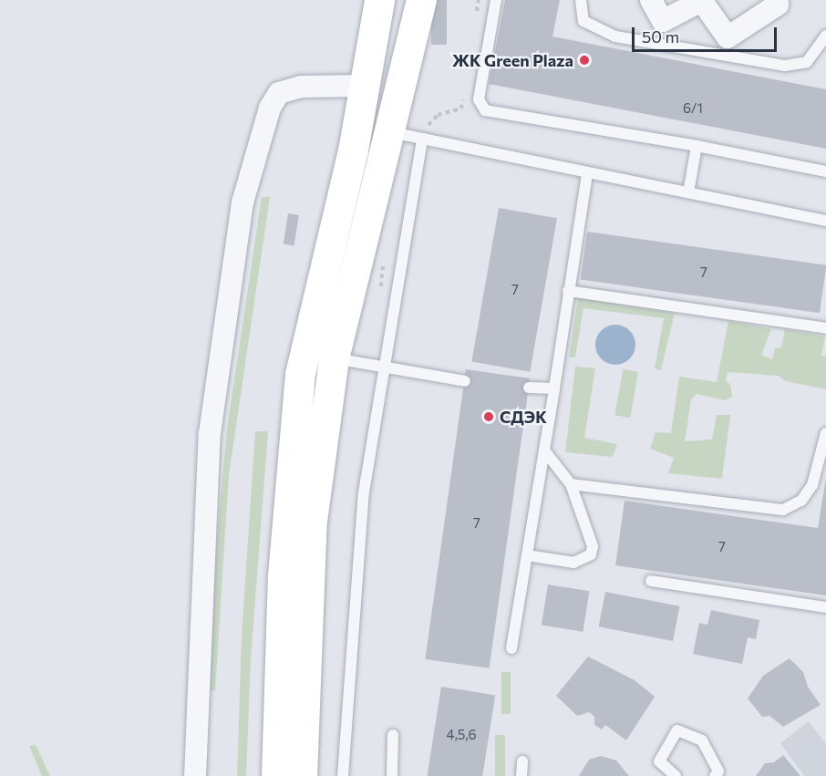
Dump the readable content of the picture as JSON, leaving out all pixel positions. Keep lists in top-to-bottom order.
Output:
{
  "places": ["ЖК Green Plaza", "СДЭК"],
  "house_numbers": [
    "6/1",
    "7",
    "7",
    "7",
    "7",
    "4,5,6"
  ],
  "scale_bar": "50 m"
}
